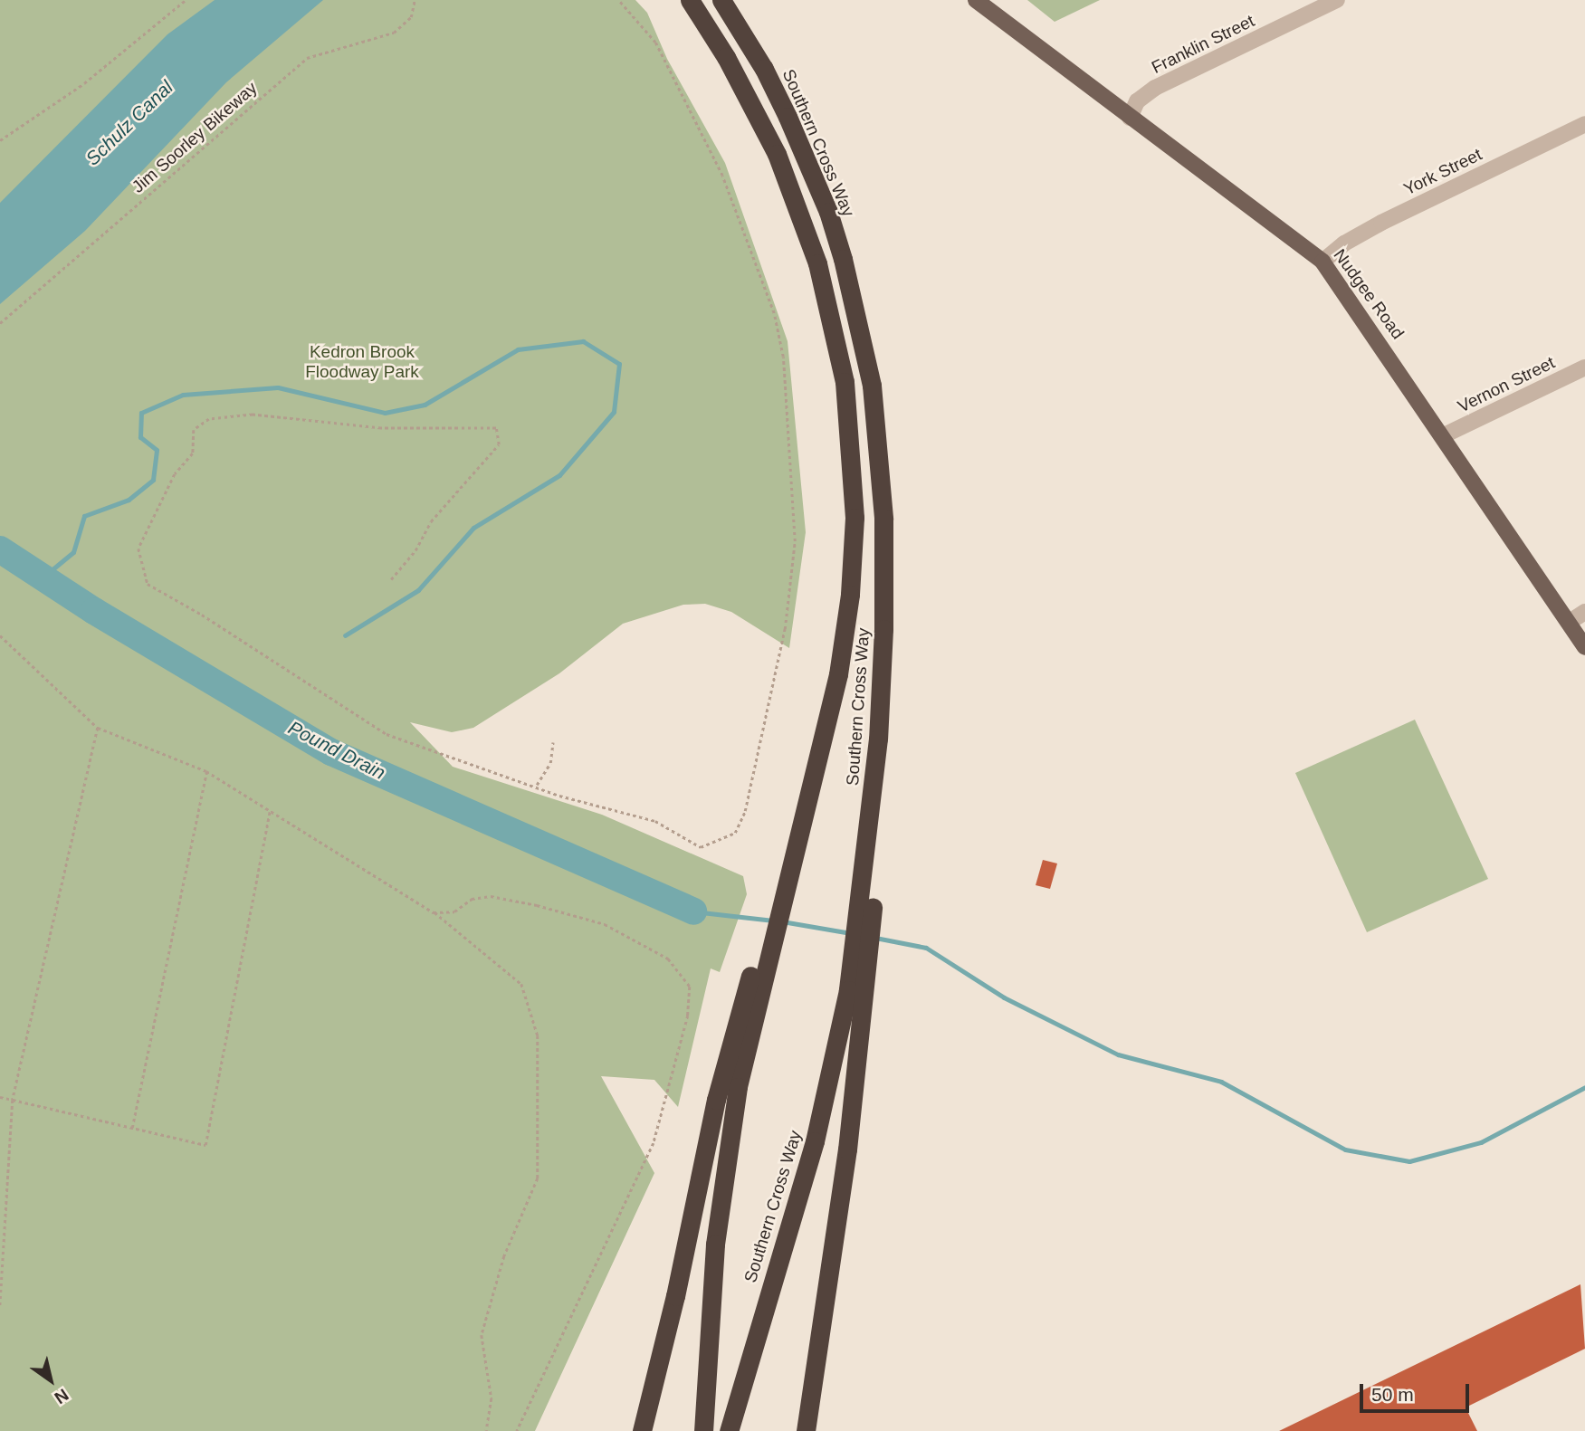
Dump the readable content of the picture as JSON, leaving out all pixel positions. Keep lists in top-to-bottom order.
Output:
{
  "streets": {
    "highway": ["Southern Cross Way"],
    "main road": ["Nudgee Road"],
    "street": ["Franklin Street", "York Street", "Vernon Street"],
    "path": ["Jim Soorley Bikeway"]
  },
  "crossings": [
    ["Franklin Street", "Nudgee Road"],
    ["York Street", "Nudgee Road"],
    ["Nudgee Road", "Vernon Street"]
  ],
  "water": ["Schulz Canal", "Pound Drain"],
  "parks": ["Kedron Brook Floodway Park"],
  "scale_bar": "50 m",
  "north": "bottom right"
}
